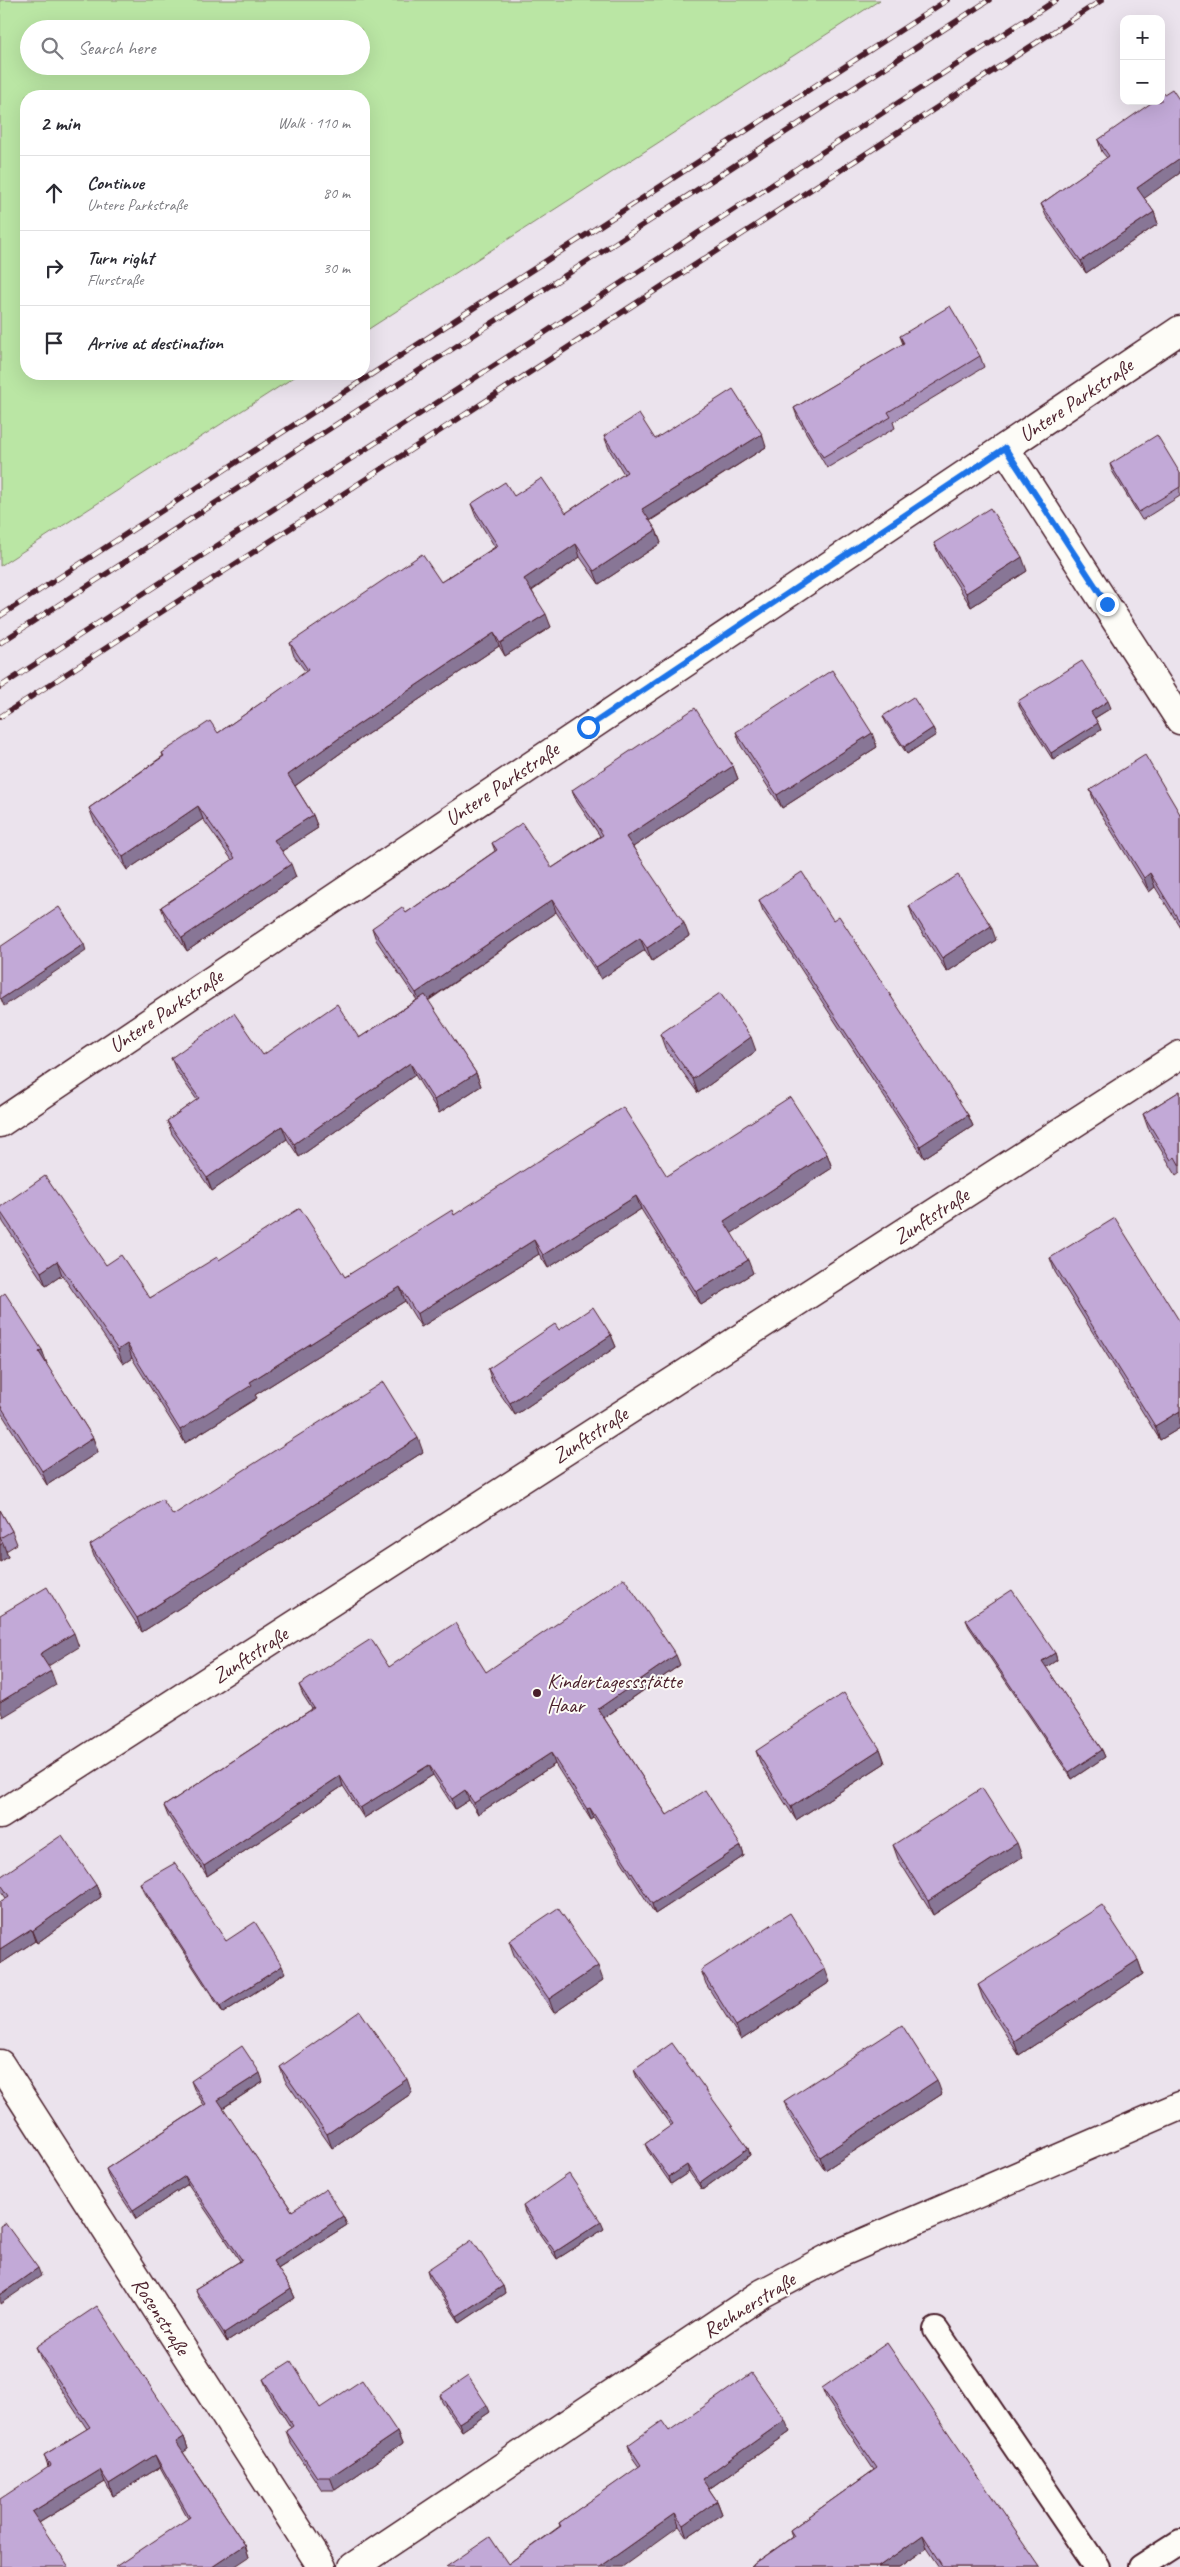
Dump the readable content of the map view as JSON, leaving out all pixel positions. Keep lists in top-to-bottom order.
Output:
{
  "streets": {
    "street": [
      "Untere Parkstraße",
      "Zunftstraße",
      "Rechnerstraße",
      "Rosenstraße"
    ]
  },
  "places": ["Kindertagessstätte Haar"],
  "page": {
    "map_buttons": ["+", "−"],
    "search": "Search here",
    "heading": ["2 min", "Walk · 110 m"],
    "list": [
      ["Continue", "Untere Parkstraße", "80 m"],
      ["Turn right", "Flurstraße", "30 m"],
      "Arrive at destination"
    ]
  }
}
